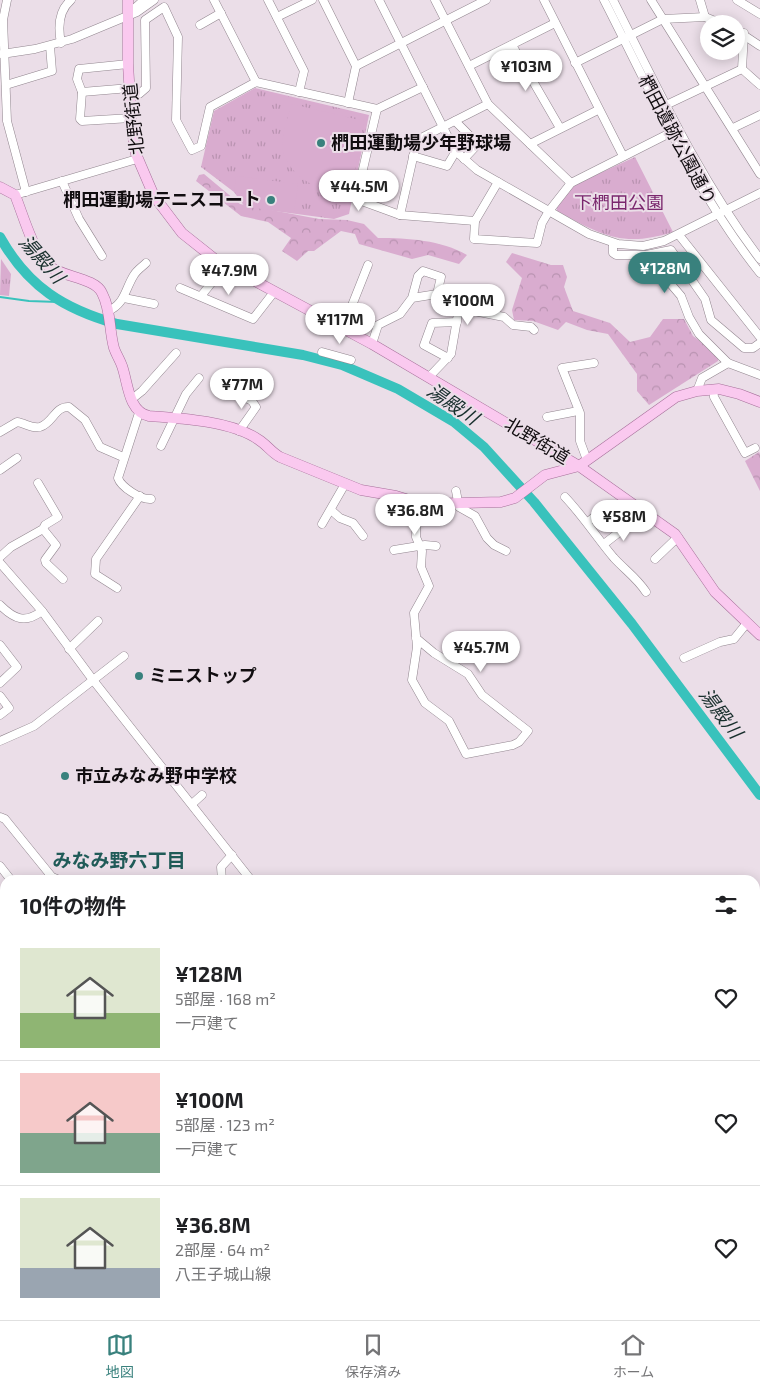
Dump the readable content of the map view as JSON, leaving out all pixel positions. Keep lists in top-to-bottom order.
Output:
{
  "streets": {
    "main road": ["北野街道"],
    "street": ["椚田遺跡公園通り"]
  },
  "districts": ["みなみ野六丁目"],
  "water": ["湯殿川"],
  "parks": ["下椚田公園"],
  "places": [
    "椚田運動場少年野球場",
    "椚田運動場テニスコート",
    "ミニストップ",
    "市立みなみ野中学校"
  ],
  "page": {
    "price": [
      "¥103M",
      "¥44.5M",
      "¥128M",
      "¥47.9M",
      "¥100M",
      "¥117M",
      "¥77M",
      "¥36.8M",
      "¥58M",
      "¥45.7M"
    ],
    "heading": "10件の物件",
    "list": [
      {
        "name": "¥128M",
        "note": "5部屋 · 168 m² · 一戸建て"
      },
      {
        "name": "¥100M",
        "note": "5部屋 · 123 m² · 一戸建て"
      },
      {
        "name": "¥36.8M",
        "note": "2部屋 · 64 m² · 八王子城山線"
      }
    ],
    "tabs": ["地図", "保存済み", "ホーム"]
  }
}
